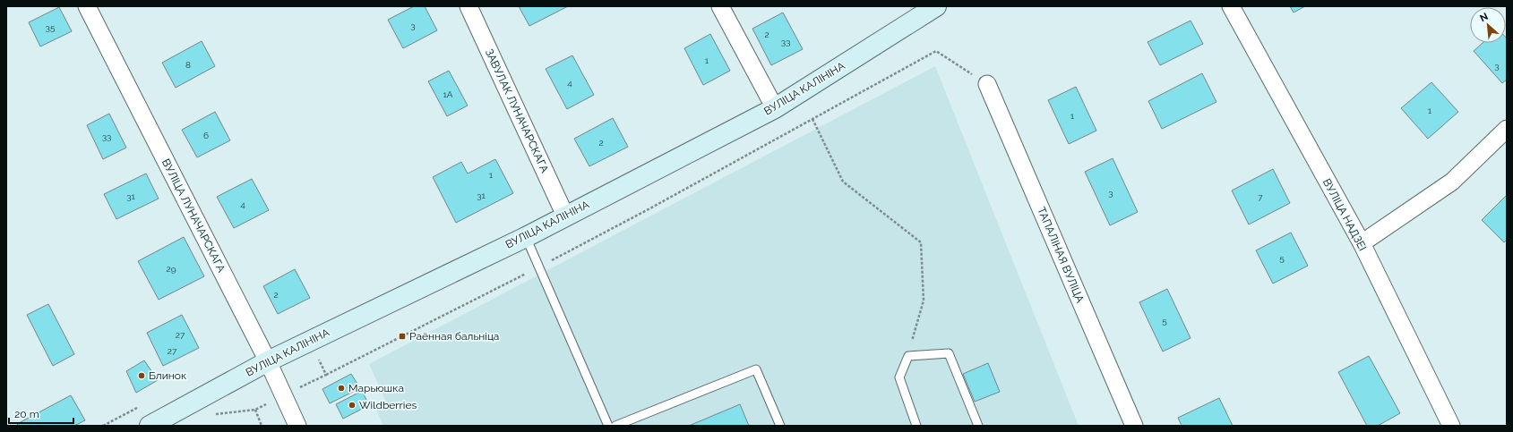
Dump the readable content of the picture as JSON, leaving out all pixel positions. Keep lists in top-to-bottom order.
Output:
{
  "streets": {
    "main road": ["ВУЛІЦА КАЛІНІНА"],
    "street": [
      "ЗАВУЛАК ЛУНАЧАРСКАГА",
      "ВУЛІЦА НАДЗЕІ",
      "ВУЛІЦА ЛУНАЧАРСКАГА",
      "ТАПАЛІНАЯ ВУЛІЦА"
    ]
  },
  "crossings": [
    ["ВУЛІЦА КАЛІНІНА", "ЗАВУЛАК ЛУНАЧАРСКАГА"],
    ["ВУЛІЦА КАЛІНІНА", "ВУЛІЦА ЛУНАЧАРСКАГА"]
  ],
  "places": {
    "transit": ["Раённая бальніца"],
    "other": ["Блинок", "Марьюшка", "Wildberries"]
  },
  "house_numbers": [
    "3",
    "35",
    "2",
    "33",
    "1",
    "8",
    "3",
    "4",
    "1А",
    "1",
    "1",
    "6",
    "33",
    "2",
    "1",
    "3",
    "31",
    "31",
    "7",
    "4",
    "5",
    "29",
    "2",
    "5",
    "27",
    "27"
  ],
  "scale_bar": "20 m",
  "north": "top left"
}
